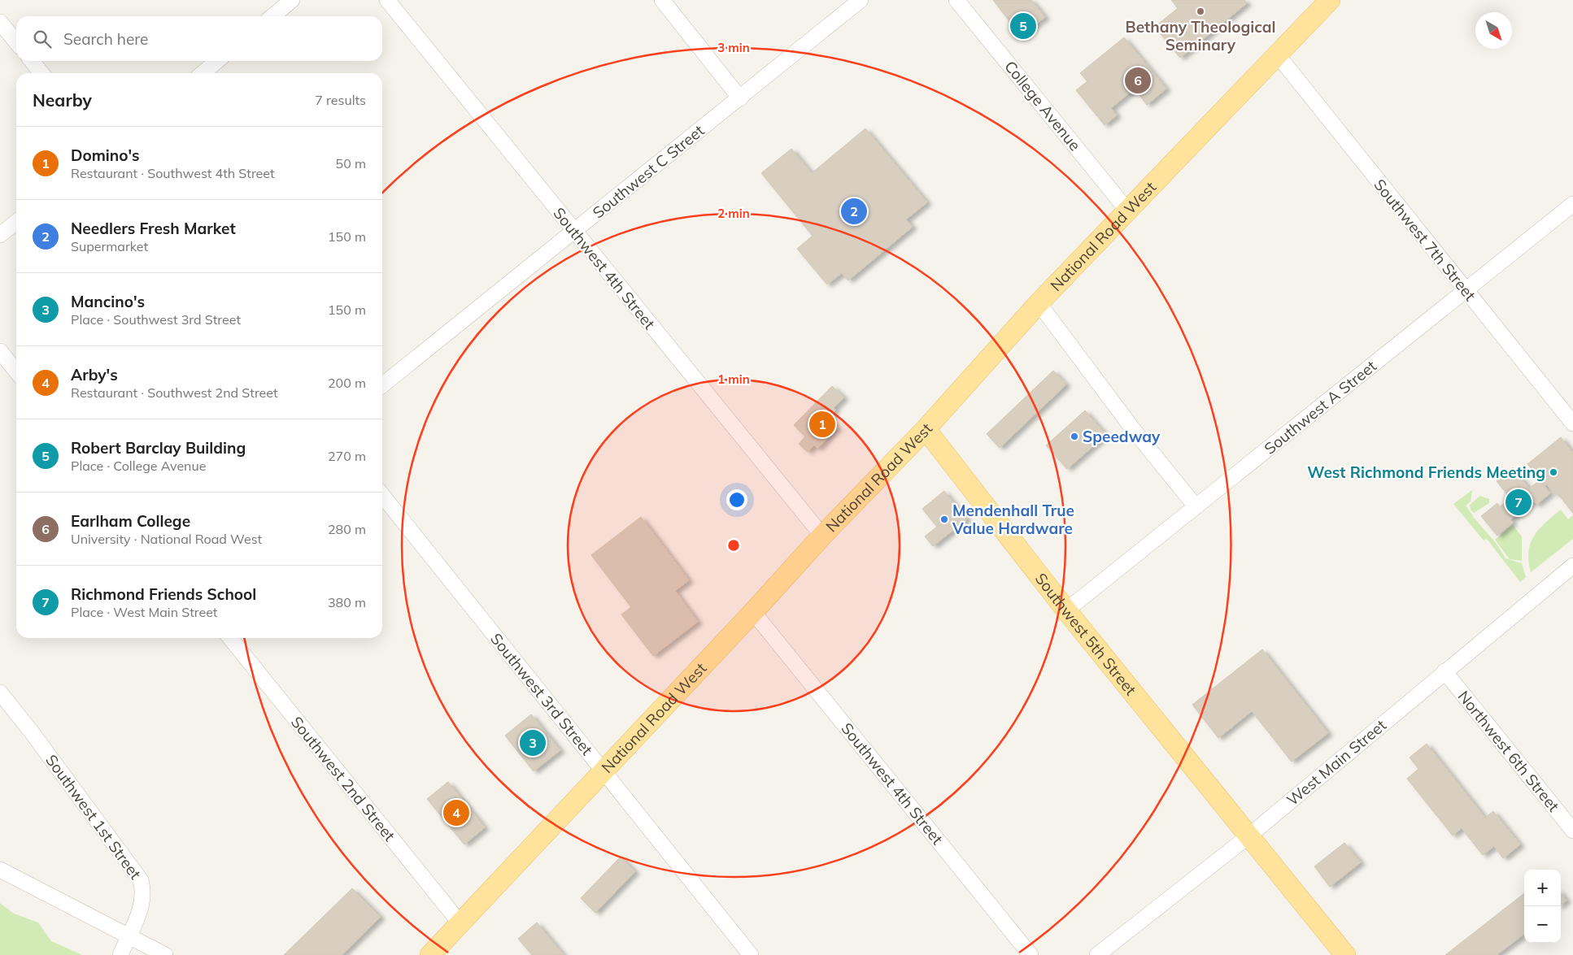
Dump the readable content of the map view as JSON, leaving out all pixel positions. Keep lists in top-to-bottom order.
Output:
{
  "streets": {
    "main road": ["National Road West", "Southwest 5th Street"],
    "street": [
      "College Avenue",
      "Southwest C Street",
      "Southwest 7th Street",
      "Southwest 4th Street",
      "Southwest A Street",
      "Southwest 3rd Street",
      "Northwest 6th Street",
      "West Main Street",
      "Southwest 2nd Street",
      "Southwest 1st Street"
    ]
  },
  "crossings": [
    ["College Avenue", "National Road West"],
    ["Southwest C Street", "Southwest 4th Street"],
    ["National Road West", "Southwest 7th Street"],
    ["National Road West", "Southwest 4th Street"],
    ["National Road West", "Southwest 5th Street"],
    ["National Road West", "Southwest 3rd Street"],
    ["National Road West", "Southwest 2nd Street"],
    ["Southwest 7th Street", "Southwest A Street"],
    ["Southwest A Street", "Southwest 5th Street"],
    ["Southwest 5th Street", "West Main Street"],
    ["Northwest 6th Street", "West Main Street"]
  ],
  "places": [
    "Bethany Theological Seminary",
    "Speedway",
    "West Richmond Friends Meeting",
    "Mendenhall True Value Hardware"
  ],
  "north": "bottom right",
  "page": {
    "pins": [
      "5",
      "6",
      "2",
      "1",
      "7",
      "3",
      "4"
    ],
    "search": "Search here",
    "heading": ["Nearby", "7 results"],
    "list": [
      {
        "mark": "1",
        "name": "Domino's",
        "note": "Restaurant · Southwest 4th Street",
        "value": "50 m"
      },
      {
        "mark": "2",
        "name": "Needlers Fresh Market",
        "note": "Supermarket",
        "value": "150 m"
      },
      {
        "mark": "3",
        "name": "Mancino's",
        "note": "Place · Southwest 3rd Street",
        "value": "150 m"
      },
      {
        "mark": "4",
        "name": "Arby's",
        "note": "Restaurant · Southwest 2nd Street",
        "value": "200 m"
      },
      {
        "mark": "5",
        "name": "Robert Barclay Building",
        "note": "Place · College Avenue",
        "value": "270 m"
      },
      {
        "mark": "6",
        "name": "Earlham College",
        "note": "University · National Road West",
        "value": "280 m"
      },
      {
        "mark": "7",
        "name": "Richmond Friends School",
        "note": "Place · West Main Street",
        "value": "380 m"
      }
    ],
    "map_buttons": ["+", "−"]
  },
  "rings": ["3 min", "2 min", "1 min"]
}
